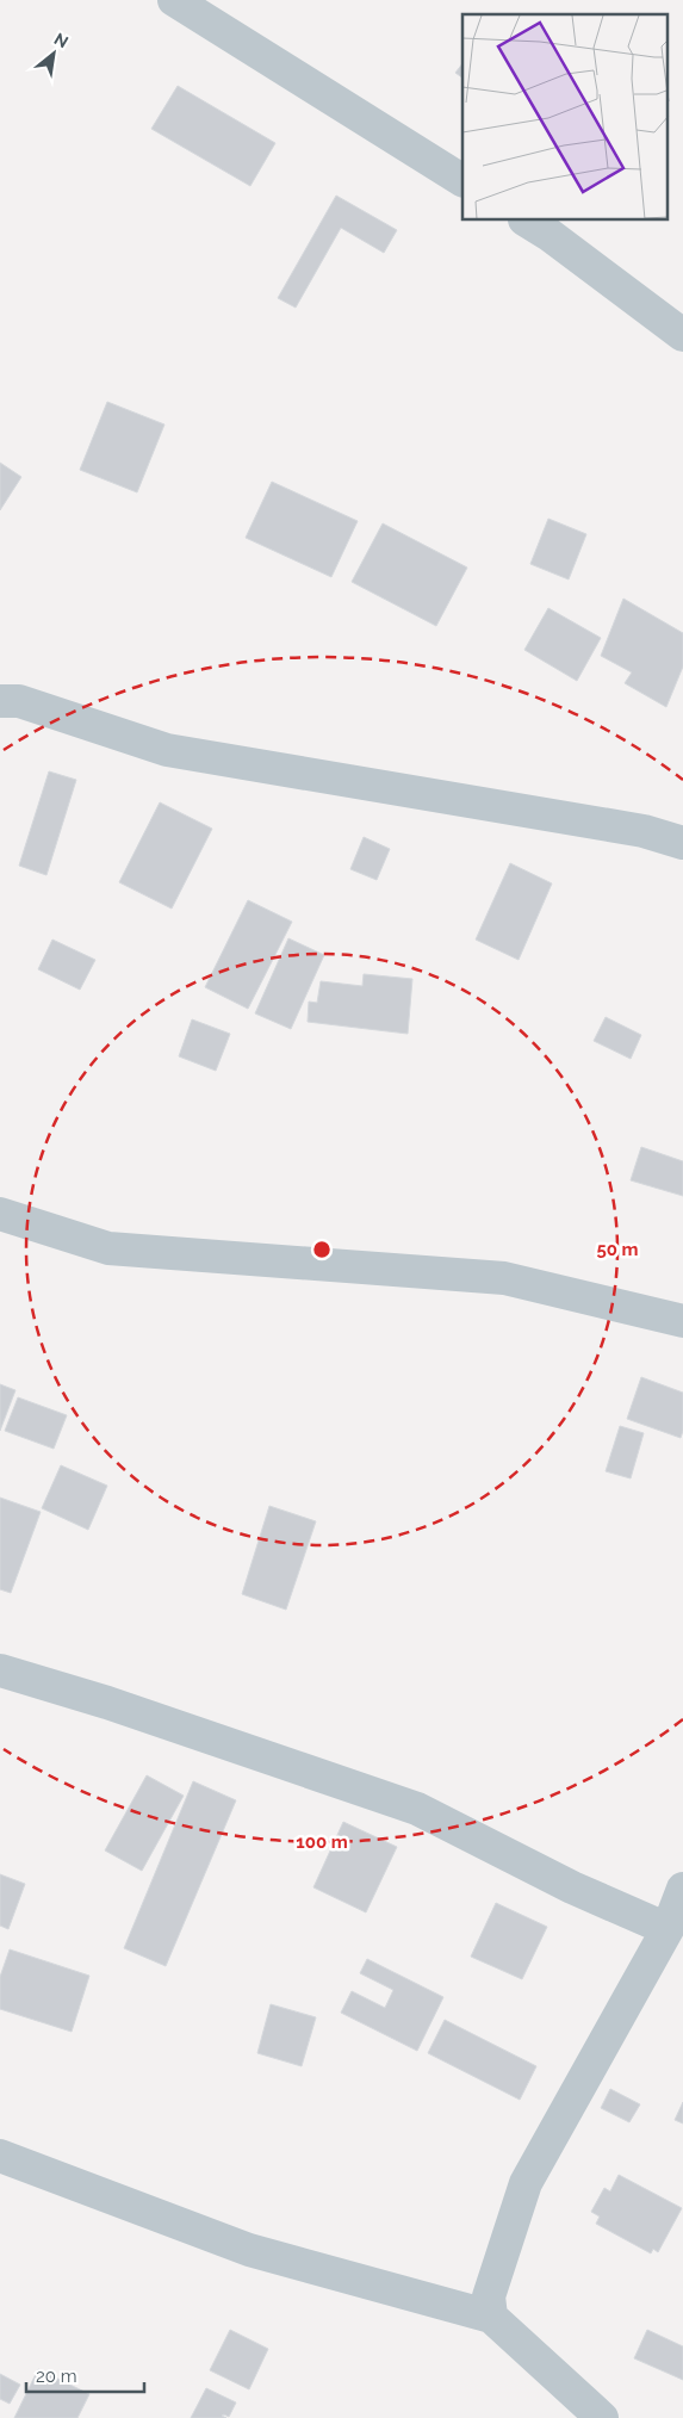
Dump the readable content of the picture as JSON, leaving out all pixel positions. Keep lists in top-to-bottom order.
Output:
{
  "scale_bar": "20 m",
  "north": "top right",
  "rings": ["50 m", "100 m"]
}
